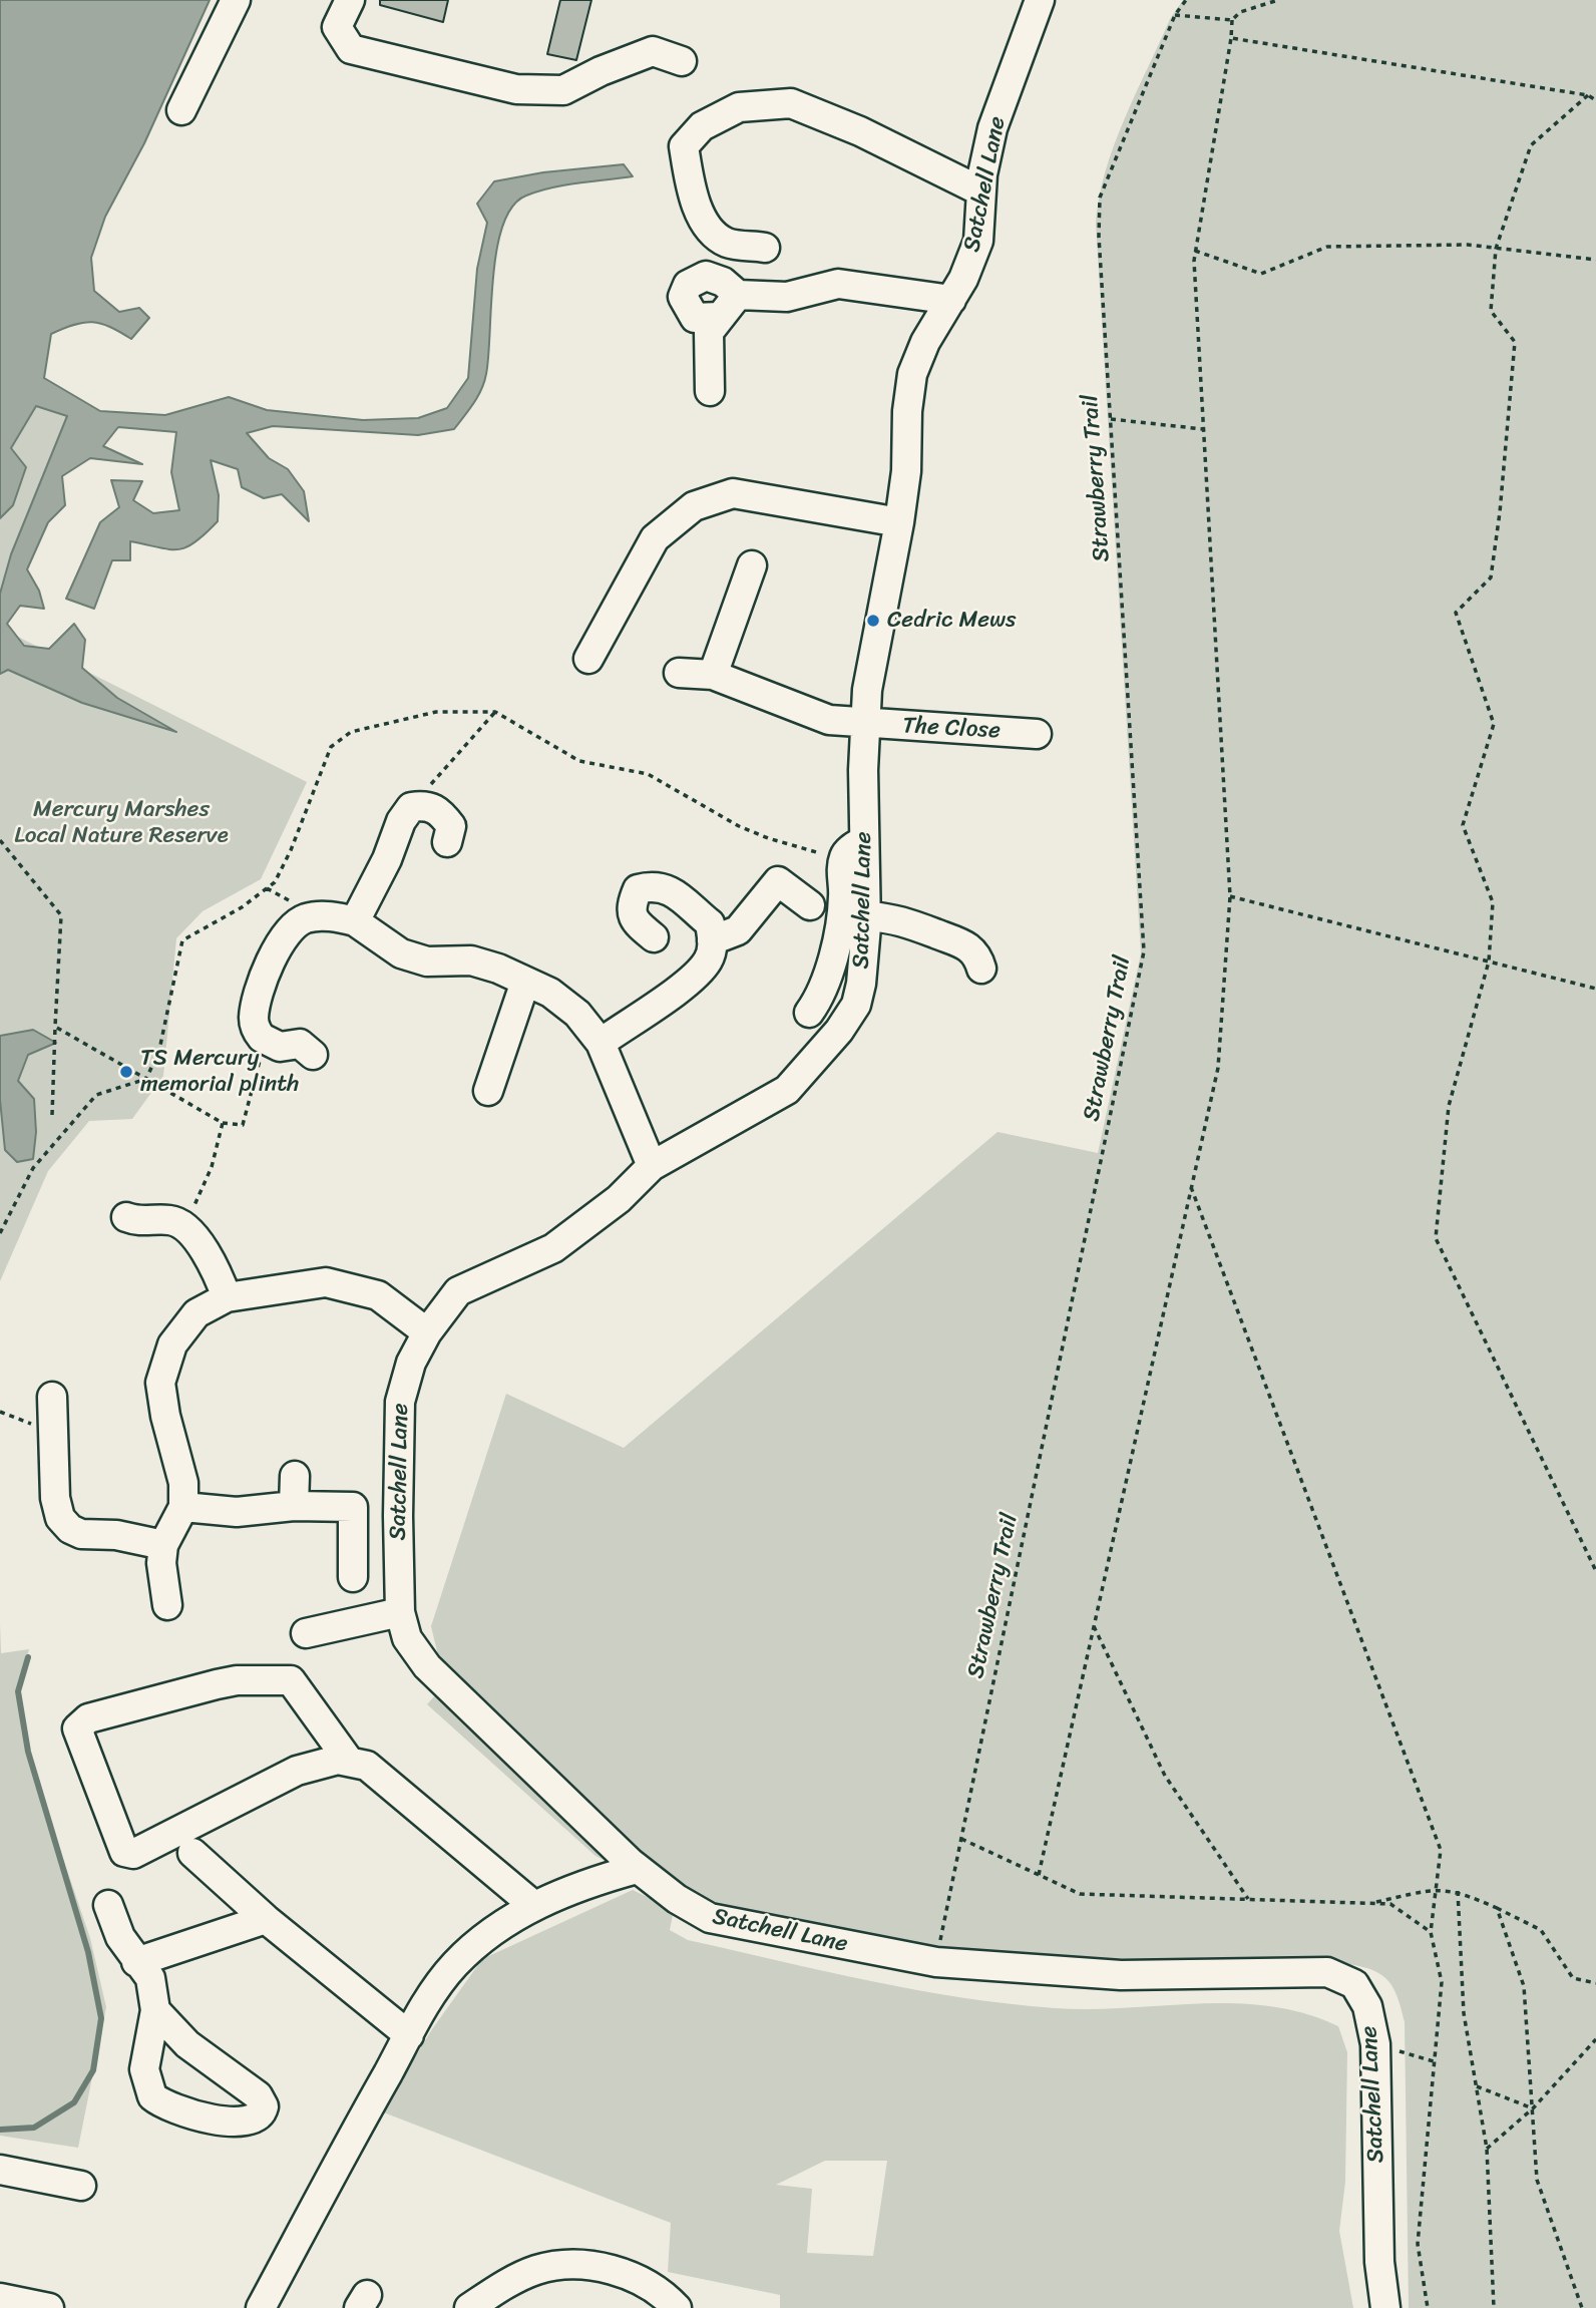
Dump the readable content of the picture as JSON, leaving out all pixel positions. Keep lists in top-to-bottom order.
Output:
{
  "streets": {
    "street": ["Satchell Lane", "The Close"],
    "path": ["Strawberry Trail"]
  },
  "crossings": [
    ["Satchell Lane", "Strawberry Trail"],
    ["Satchell Lane", "The Close"]
  ],
  "parks": ["Mercury Marshes Local Nature Reserve"],
  "places": ["Cedric Mews", "TS Mercury memorial plinth"]
}
